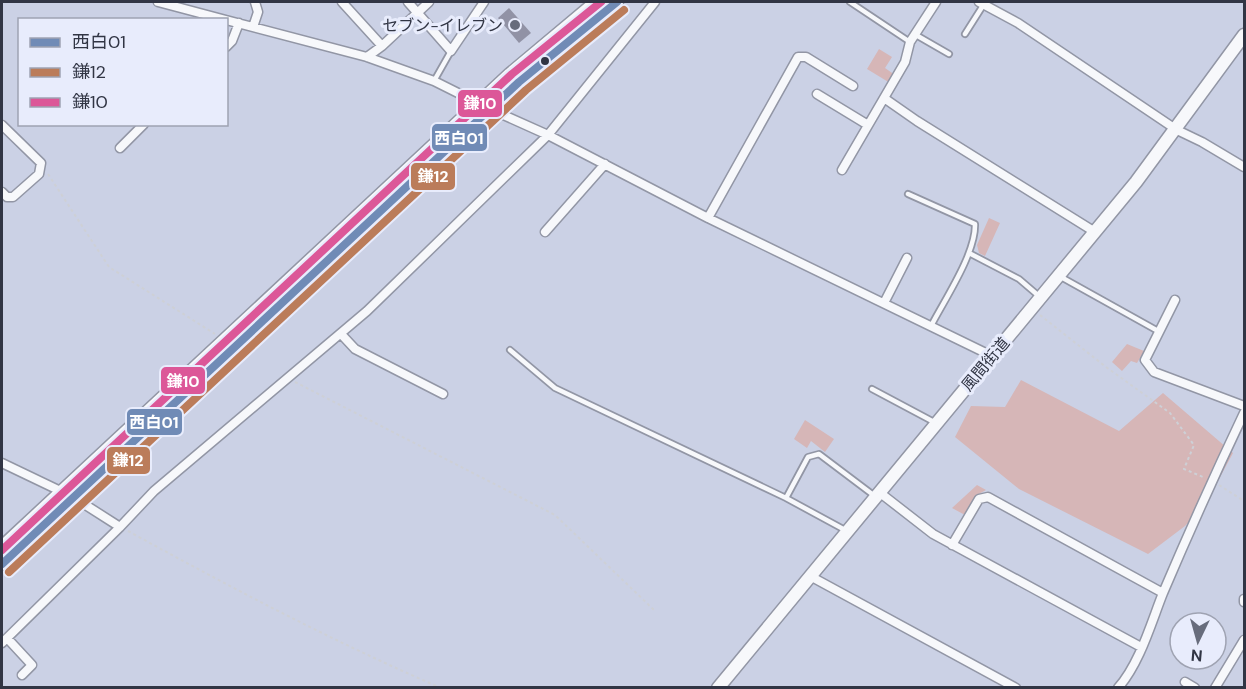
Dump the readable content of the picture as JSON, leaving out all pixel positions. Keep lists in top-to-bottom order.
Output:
{
  "streets": {
    "main road": ["風間街道"]
  },
  "places": ["セブン-イレブン"],
  "lines": ["transit line 西白01", "transit line 鎌10", "transit line 鎌12"],
  "legend": ["西白01", "鎌12", "鎌10"],
  "north": "bottom"
}
